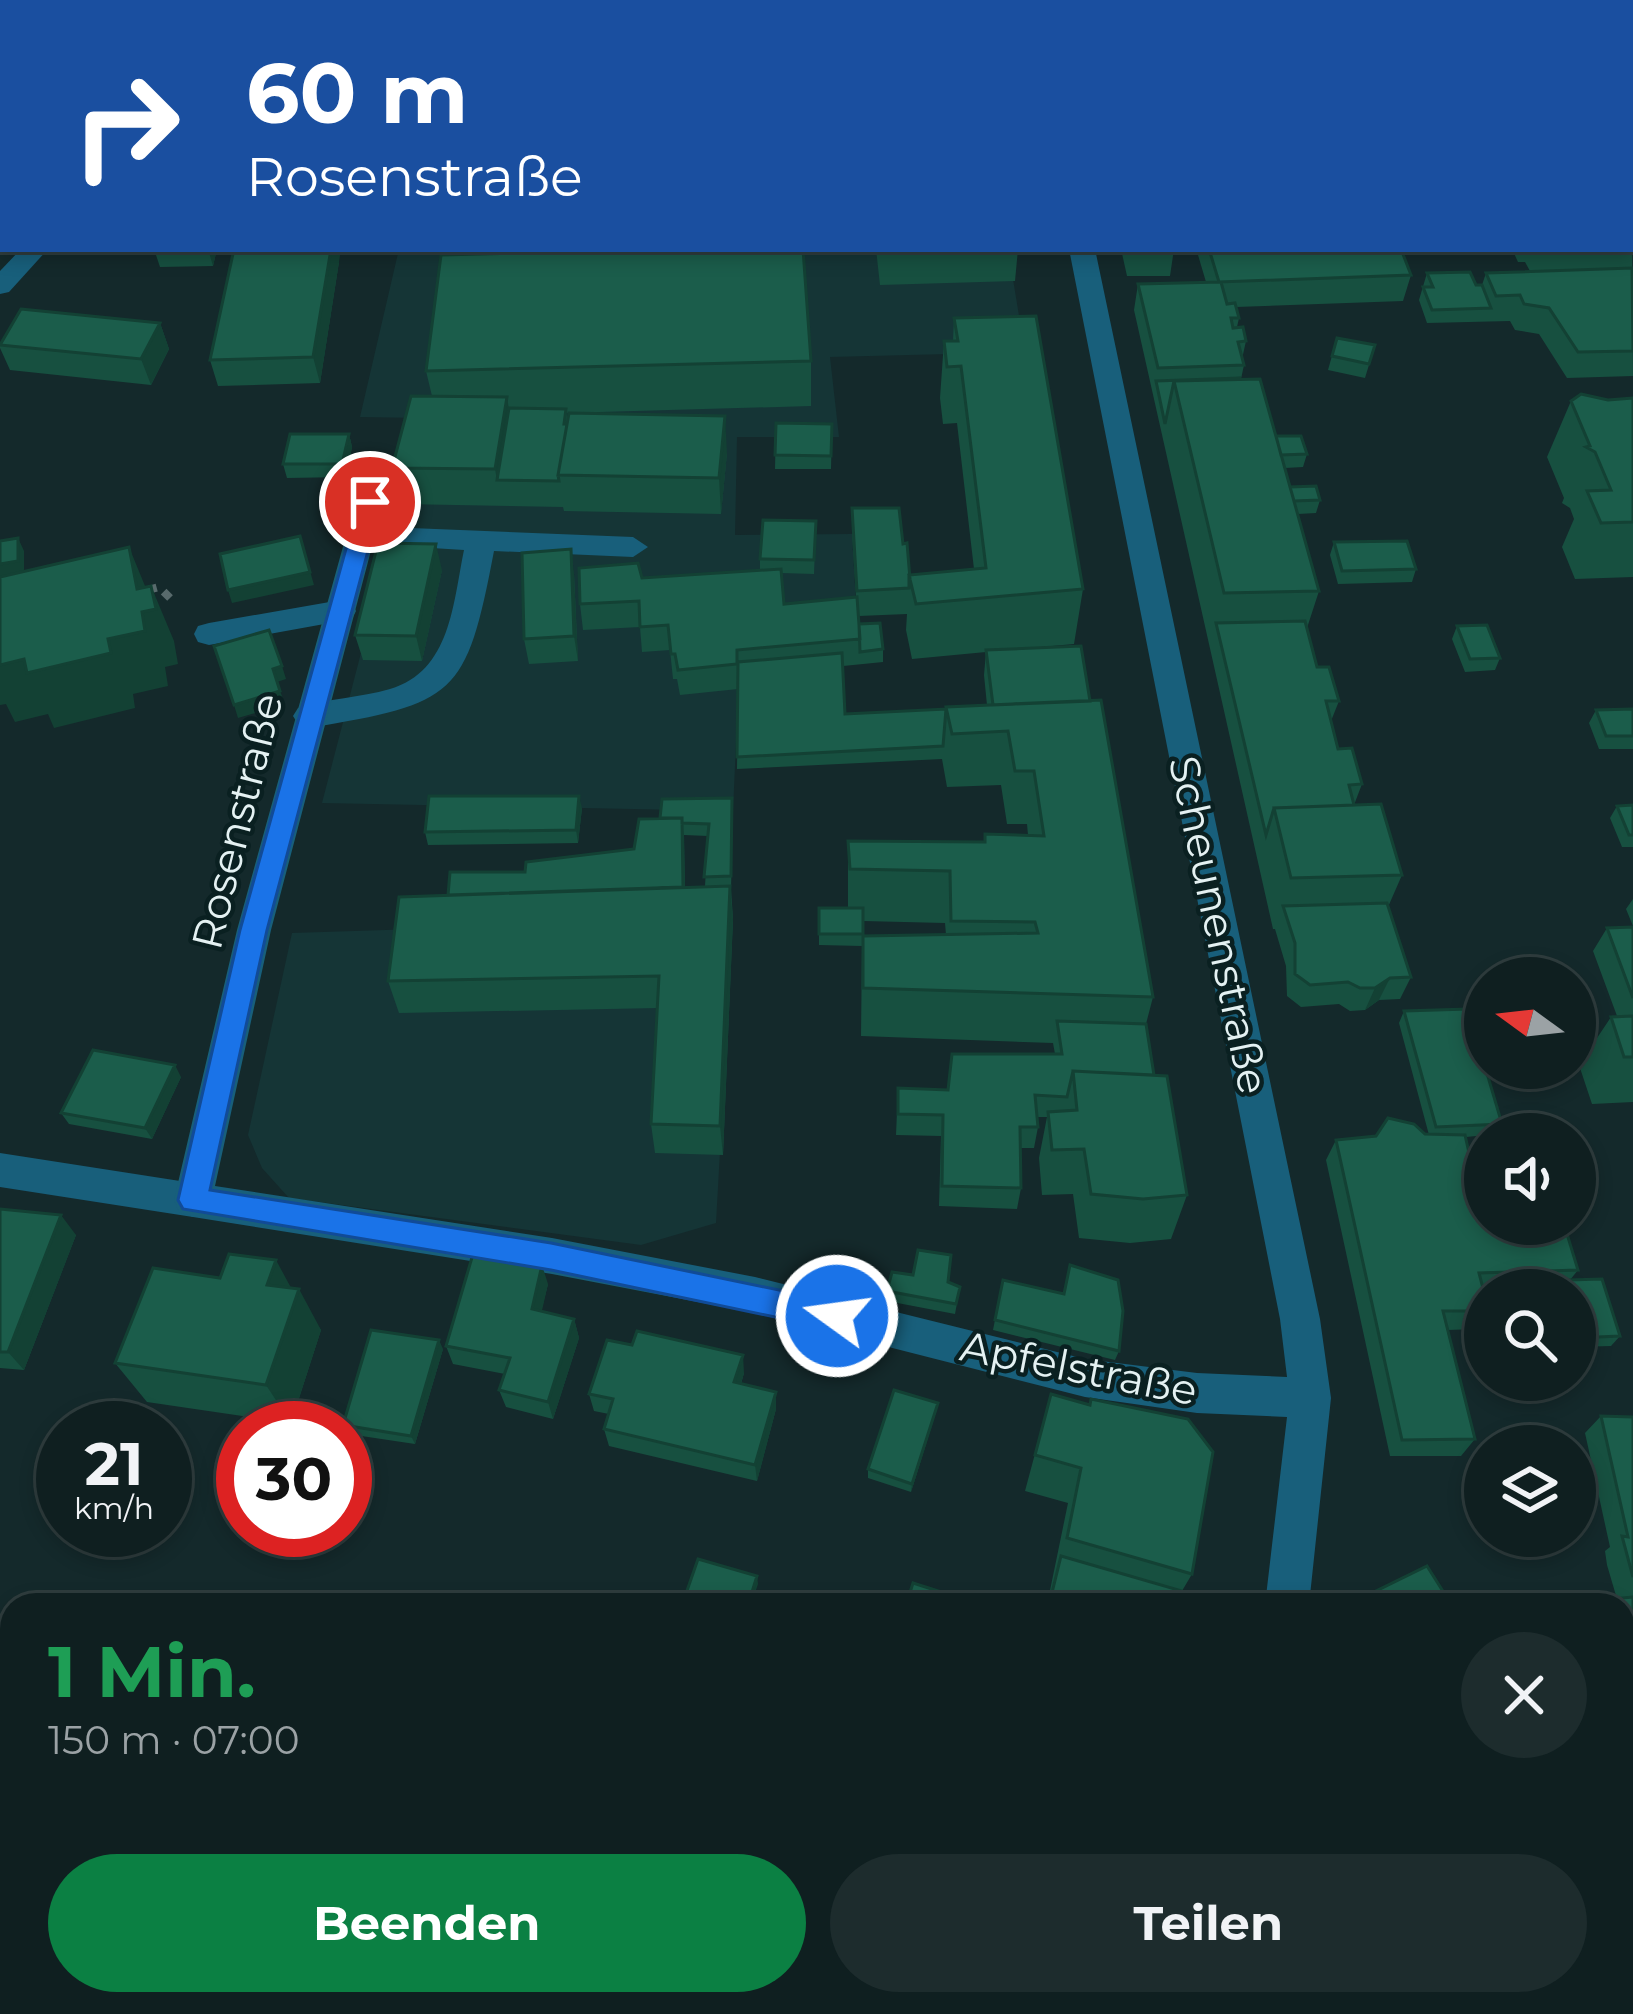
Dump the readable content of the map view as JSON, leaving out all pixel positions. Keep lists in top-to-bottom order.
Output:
{
  "streets": {
    "street": ["Rosenstraße", "Scheunenstraße", "Apfelstraße"]
  },
  "crossings": [
    ["Rosenstraße", "Apfelstraße"],
    ["Scheunenstraße", "Apfelstraße"]
  ],
  "north": "left",
  "page": {
    "turn": ["60 m", "Rosenstraße"],
    "speed": "21 km/h",
    "limit": "30",
    "heading": ["1 Min.", "150 m · 07:00"],
    "buttons": ["Beenden", "Teilen"]
  }
}
